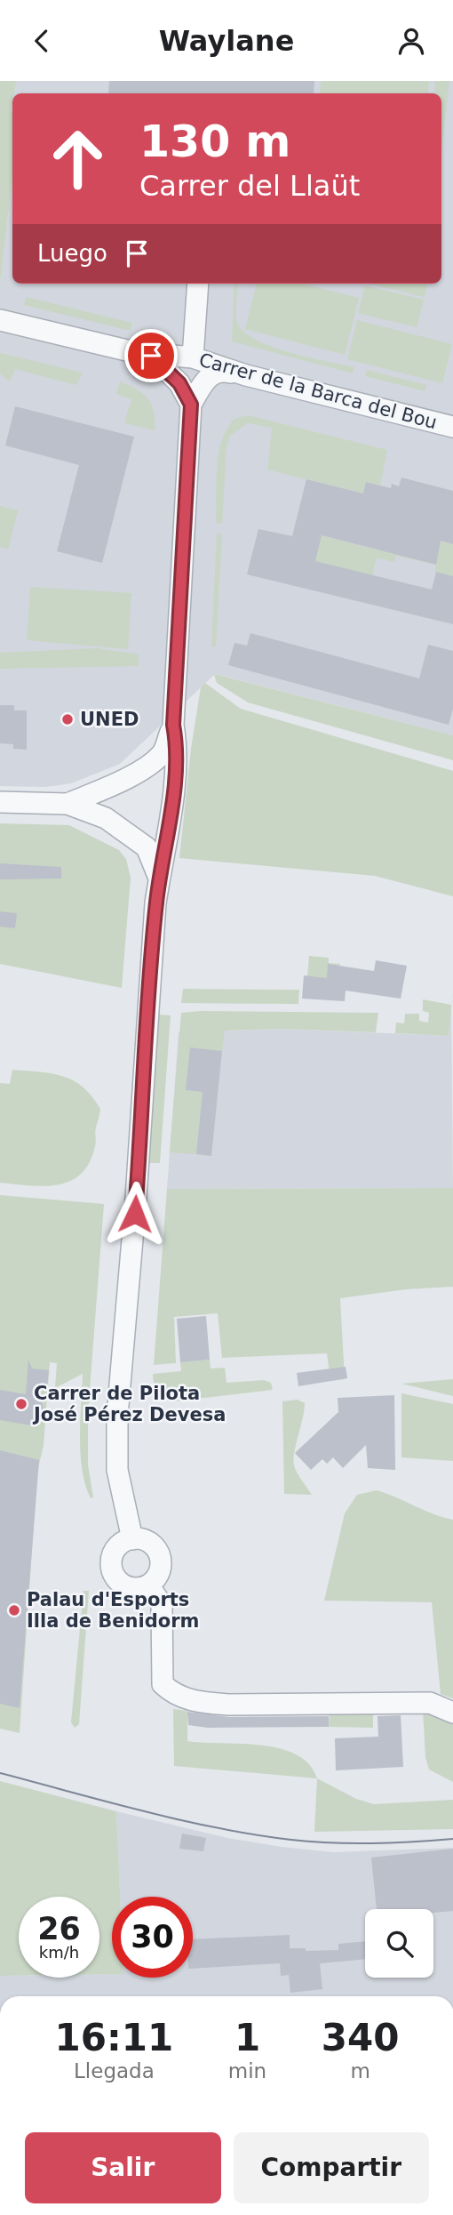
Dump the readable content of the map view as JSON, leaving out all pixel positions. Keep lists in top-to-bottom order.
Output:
{
  "streets": {
    "street": ["Carrer de la Barca del Bou"]
  },
  "places": ["UNED", "Carrer de Pilota José Pérez Devesa", "Palau d'Esports Illa de Benidorm"],
  "page": {
    "header": "Waylane",
    "turn": ["130 m", "Carrer del Llaüt"],
    "then": "Luego",
    "speed": "26 km/h",
    "limit": "30",
    "eta": [
      "16:11",
      "Llegada",
      "1",
      "min",
      "340",
      "m"
    ],
    "buttons": ["Salir", "Compartir"]
  }
}
